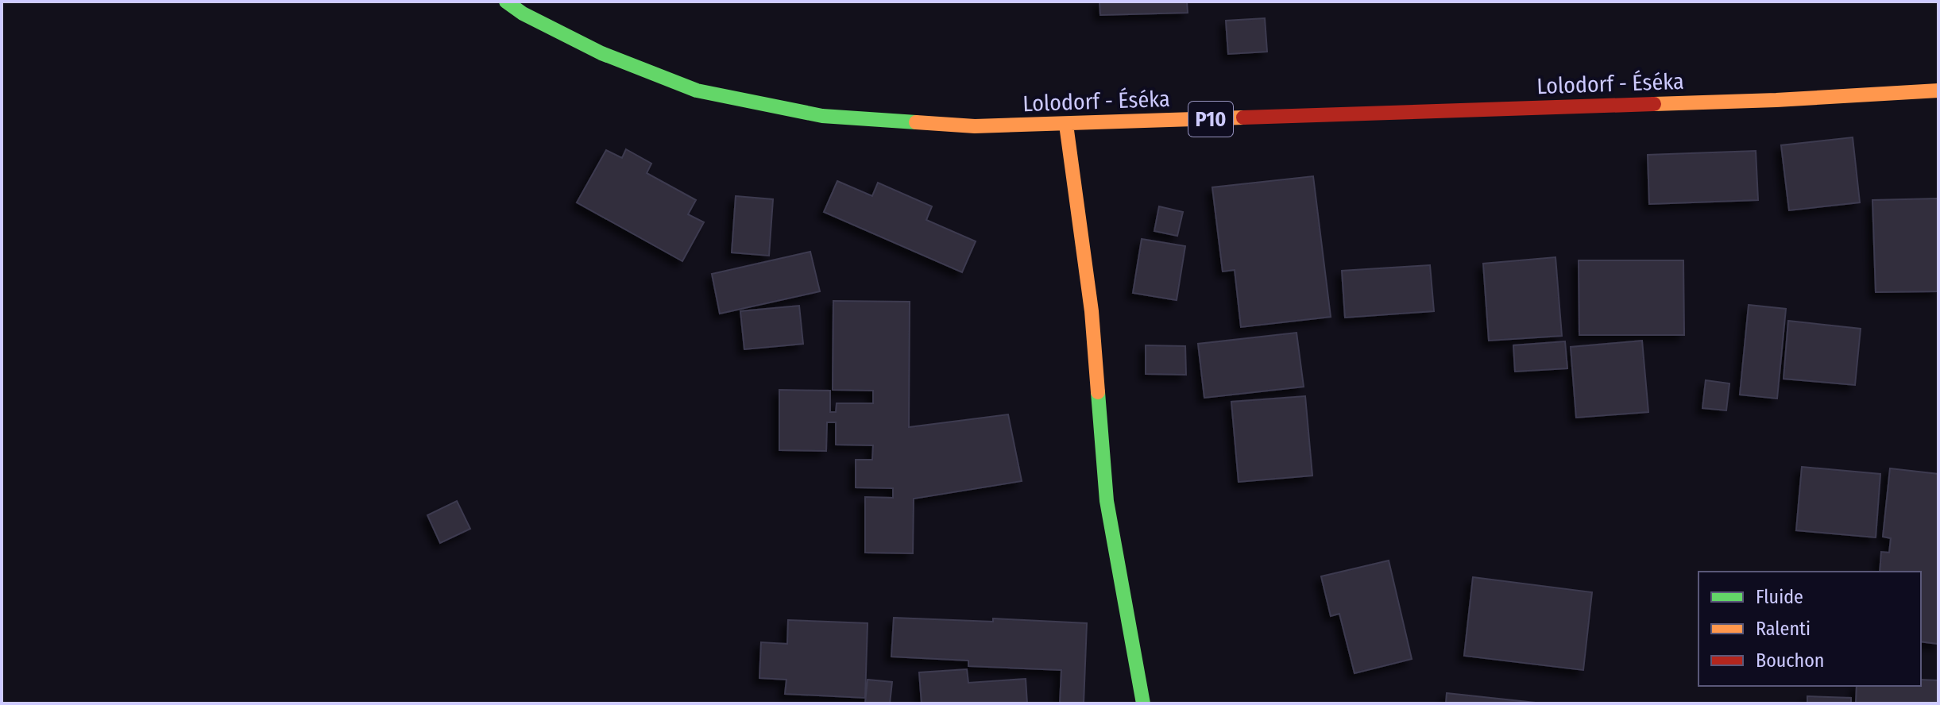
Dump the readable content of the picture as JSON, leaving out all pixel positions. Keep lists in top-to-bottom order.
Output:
{
  "streets": {
    "main road": ["Lolodorf - Éséka", "P10"]
  },
  "legend": ["Fluide", "Ralenti", "Bouchon"]
}
